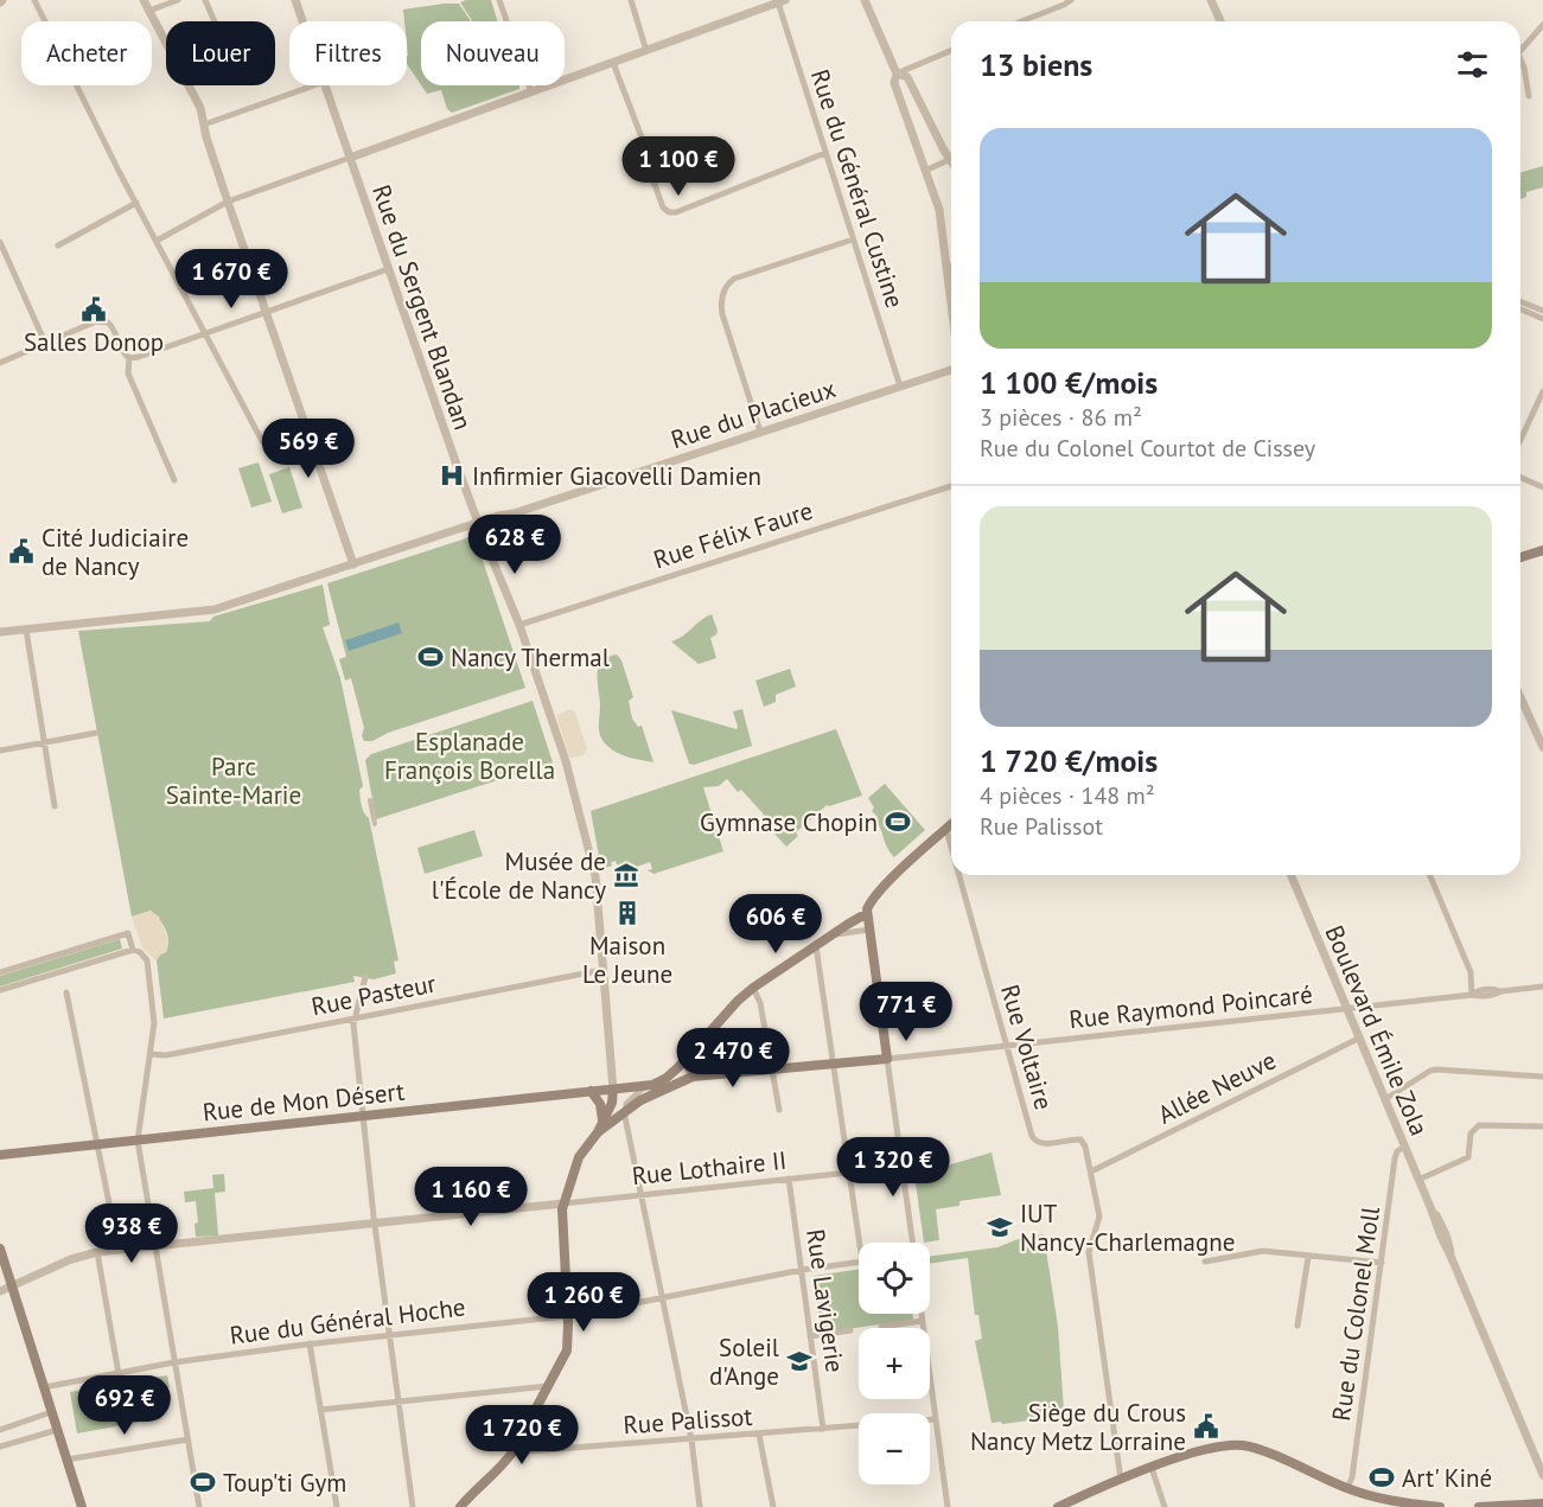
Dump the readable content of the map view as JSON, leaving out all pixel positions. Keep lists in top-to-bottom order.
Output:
{
  "streets": {
    "main road": ["Rue de Mon Désert"],
    "street": [
      "Rue du Général Custine",
      "Rue du Sergent Blandan",
      "Rue du Placieux",
      "Rue Félix Faure",
      "Rue Pasteur",
      "Rue Raymond Poincaré",
      "Boulevard Émile Zola",
      "Rue Voltaire",
      "Allée Neuve",
      "Rue Lothaire II",
      "Rue Lavigerie",
      "Rue du Colonel Moll",
      "Rue du Général Hoche",
      "Rue Palissot"
    ]
  },
  "crossings": [
    ["Rue du Général Custine", "Rue du Placieux"],
    ["Rue du Sergent Blandan", "Rue du Placieux"],
    ["Rue du Sergent Blandan", "Rue Félix Faure"],
    ["Rue du Sergent Blandan", "Rue Pasteur"],
    ["Rue Raymond Poincaré", "Boulevard Émile Zola"],
    ["Rue Raymond Poincaré", "Rue Voltaire"],
    ["Boulevard Émile Zola", "Allée Neuve"],
    ["Boulevard Émile Zola", "Rue du Colonel Moll"],
    ["Rue Voltaire", "Allée Neuve"],
    ["Rue Lothaire II", "Rue Lavigerie"],
    ["Rue Lavigerie", "Rue du Général Hoche"],
    ["Rue Lavigerie", "Rue Palissot"]
  ],
  "parks": ["Esplanade François Borella", "Parc Sainte-Marie"],
  "places": {
    "public building": ["Salles Donop", "Cité Judiciaire de Nancy", "Siège du Crous Nancy Metz Lorraine"],
    "hospital": ["Infirmier Giacovelli Damien"],
    "sports": [
      "Nancy Thermal",
      "Gymnase Chopin",
      "Art' Kiné",
      "Toup'ti Gym"
    ],
    "museum": ["Musée de l'École de Nancy"],
    "building": ["Maison Le Jeune"],
    "school or university": ["IUT Nancy-Charlemagne", "Soleil d'Ange"]
  },
  "page": {
    "chip": [
      "Acheter",
      "Louer",
      "Filtres",
      "Nouveau"
    ],
    "heading": "13 biens",
    "list": [
      {
        "name": "1 100 €/mois",
        "note": "3 pièces · 86 m² · Rue du Colonel Courtot de Cissey"
      },
      {
        "name": "1 720 €/mois",
        "note": "4 pièces · 148 m² · Rue Palissot"
      }
    ],
    "price": [
      "1 100 €",
      "1 670 €",
      "569 €",
      "628 €",
      "606 €",
      "771 €",
      "2 470 €",
      "1 320 €",
      "1 160 €",
      "938 €",
      "1 260 €",
      "692 €",
      "1 720 €"
    ],
    "map_buttons": ["+", "−"]
  }
}
